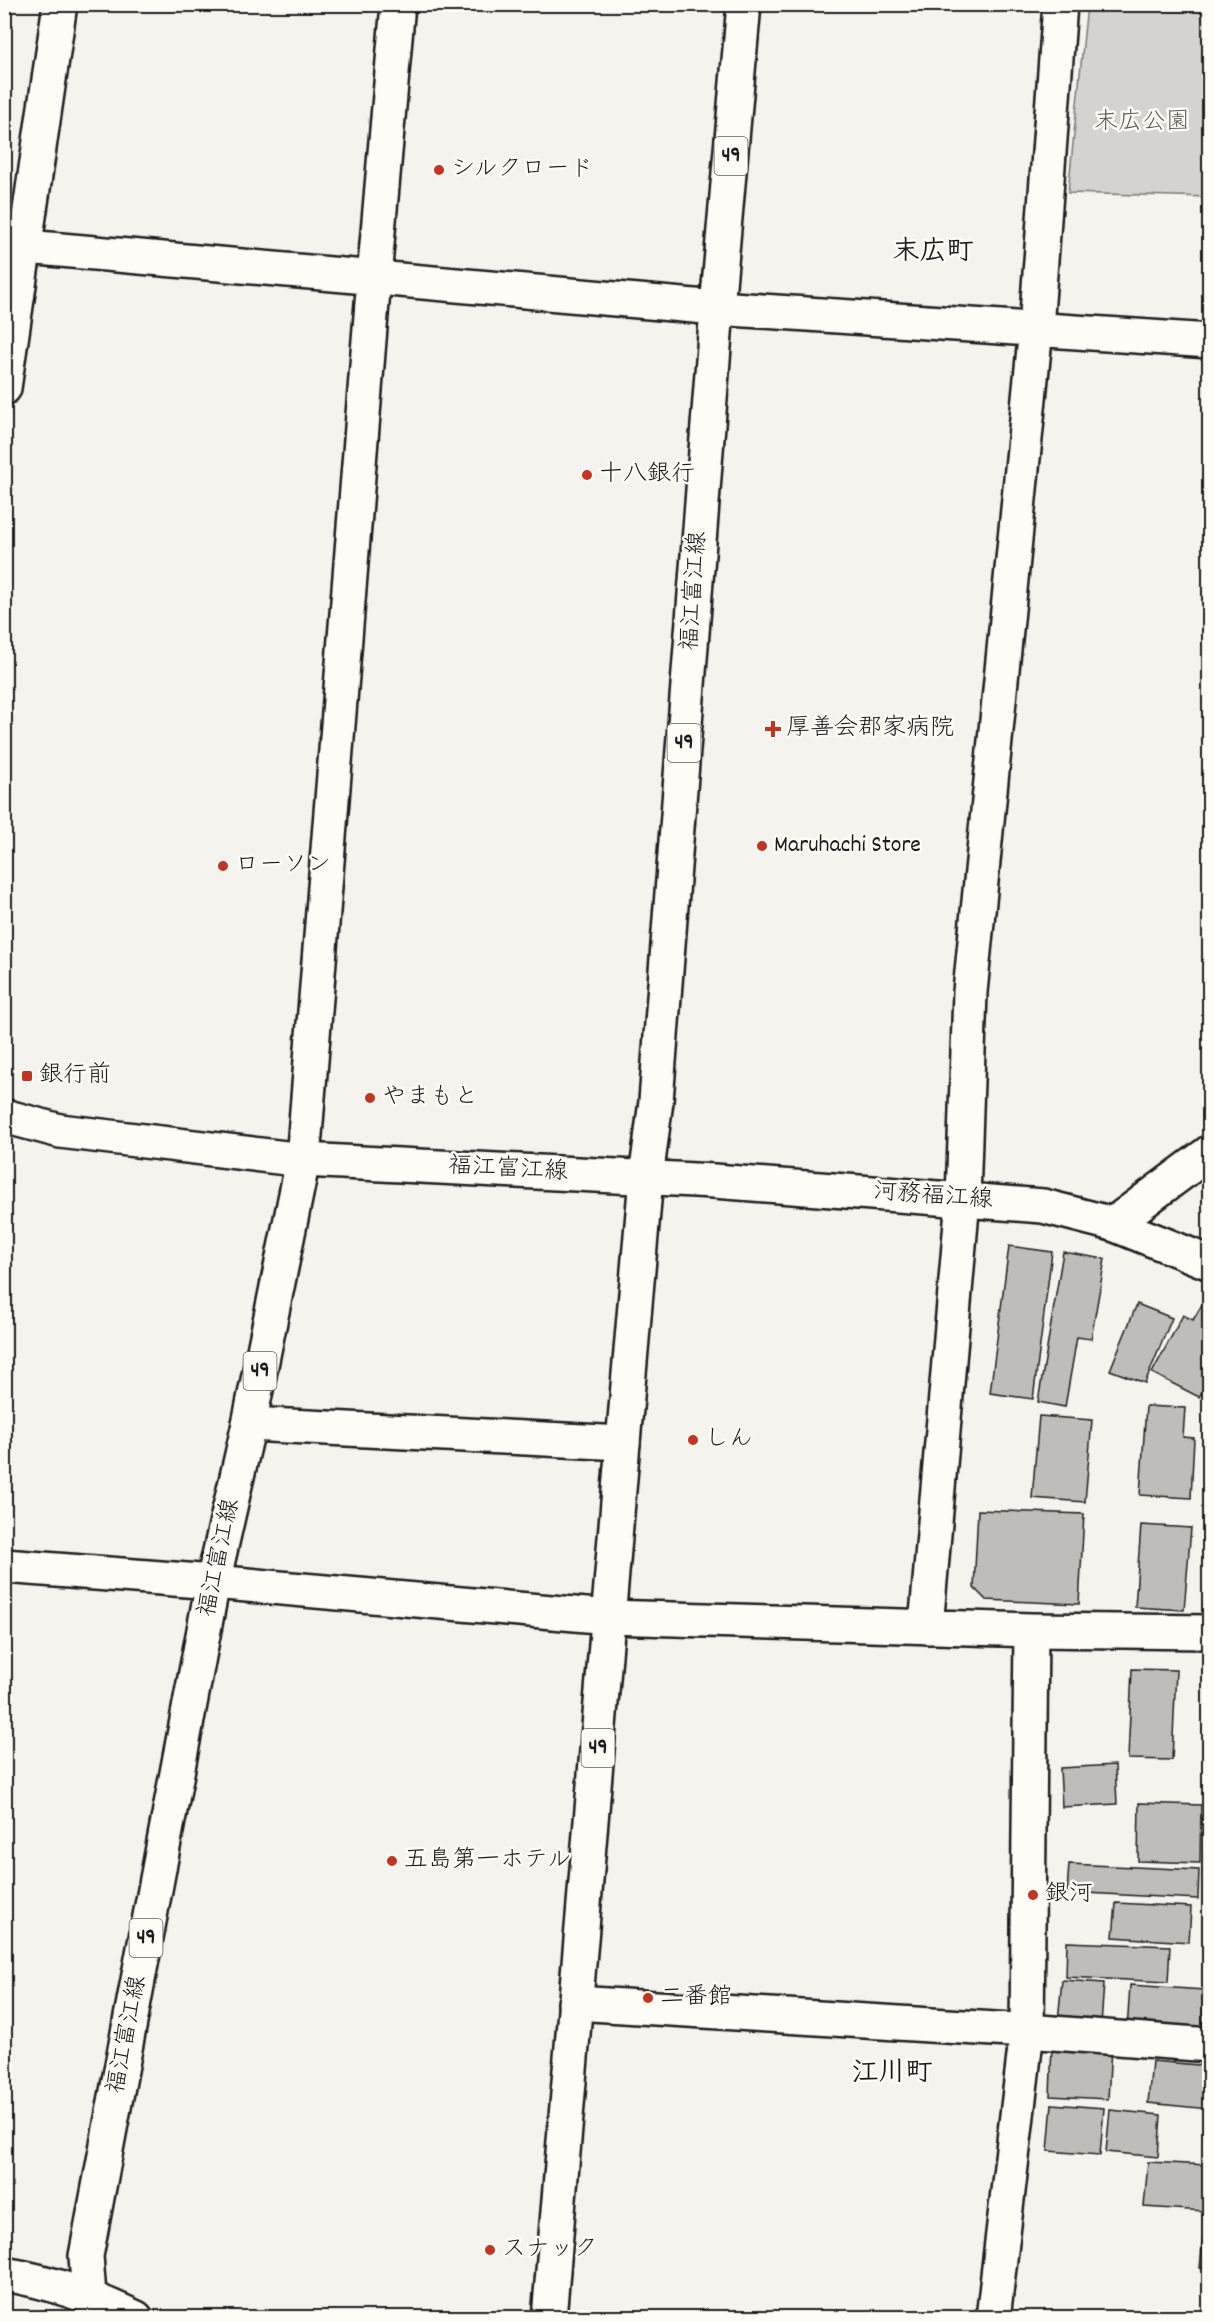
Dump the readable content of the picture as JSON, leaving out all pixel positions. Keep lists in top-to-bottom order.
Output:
{
  "streets": {
    "street": ["49", "福江富江線", "河務福江線"]
  },
  "crossings": [
    ["福江富江線", "河務福江線"]
  ],
  "districts": ["末広町", "江川町"],
  "parks": ["末広公園"],
  "places": {
    "other": [
      "シルクロード",
      "十八銀行",
      "Maruhachi Store",
      "ローソン",
      "やまもと",
      "しん",
      "五島第一ホテル",
      "銀河",
      "二番館",
      "スナック"
    ],
    "health": ["厚善会郡家病院"],
    "transit": ["銀行前"]
  }
}
